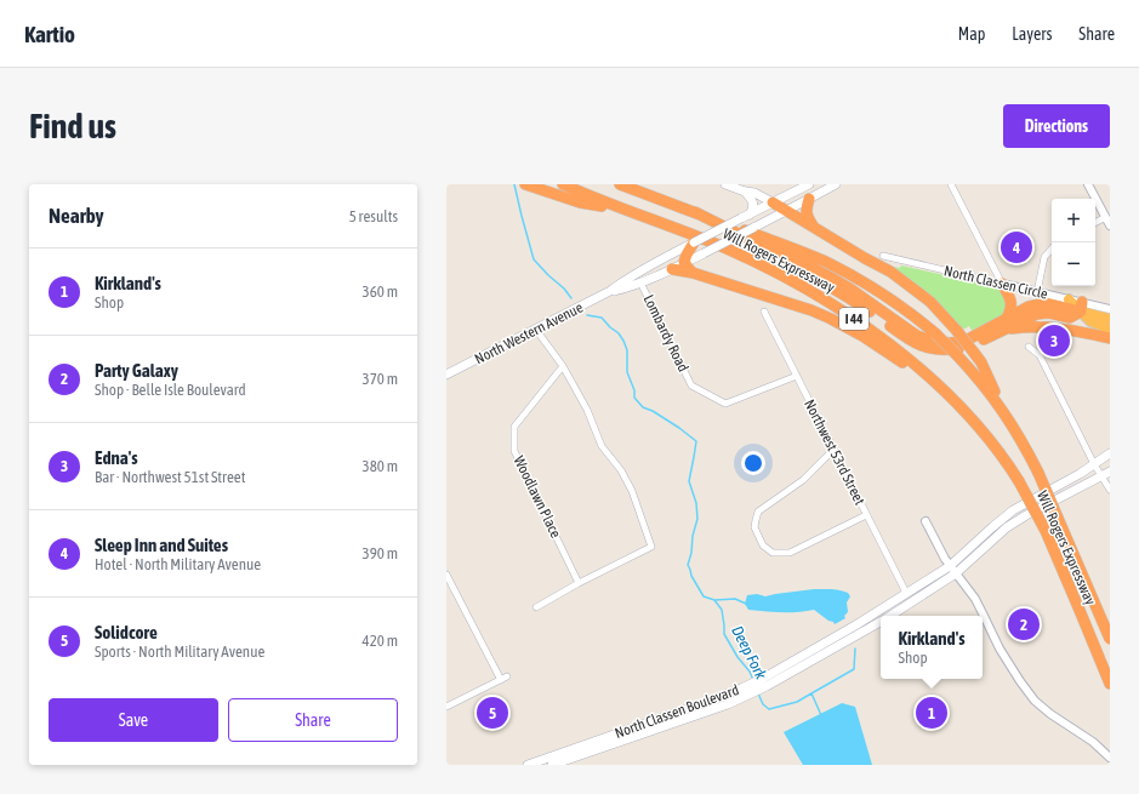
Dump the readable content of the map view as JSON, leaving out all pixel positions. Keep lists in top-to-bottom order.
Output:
{
  "streets": {
    "highway": ["Will Rogers Expressway", "I 44"],
    "main road": ["North Western Avenue", "North Classen Boulevard"],
    "street": [
      "North Classen Circle",
      "Lombardy Road",
      "Northwest 53rd Street",
      "Woodlawn Place"
    ]
  },
  "crossings": [
    ["North Western Avenue", "Lombardy Road"],
    ["Lombardy Road", "Northwest 53rd Street"],
    ["Northwest 53rd Street", "North Classen Boulevard"]
  ],
  "water": ["Deep Fork"],
  "page": {
    "header": "Kartio",
    "nav": ["Map", "Layers", "Share"],
    "buttons": [
      "Directions",
      ["Save", "Share"]
    ],
    "title": "Find us",
    "heading": ["Nearby", "5 results"],
    "map_buttons": ["+", "−"],
    "pins": [
      "4",
      "3",
      "2",
      "1",
      "5"
    ],
    "list": [
      {
        "mark": "1",
        "name": "Kirkland's",
        "note": "Shop",
        "value": "360 m"
      },
      {
        "mark": "2",
        "name": "Party Galaxy",
        "note": "Shop · Belle Isle Boulevard",
        "value": "370 m"
      },
      {
        "mark": "3",
        "name": "Edna's",
        "note": "Bar · Northwest 51st Street",
        "value": "380 m"
      },
      {
        "mark": "4",
        "name": "Sleep Inn and Suites",
        "note": "Hotel · North Military Avenue",
        "value": "390 m"
      },
      {
        "mark": "5",
        "name": "Solidcore",
        "note": "Sports · North Military Avenue",
        "value": "420 m"
      }
    ],
    "popup": ["Kirkland's", "Shop"]
  }
}
